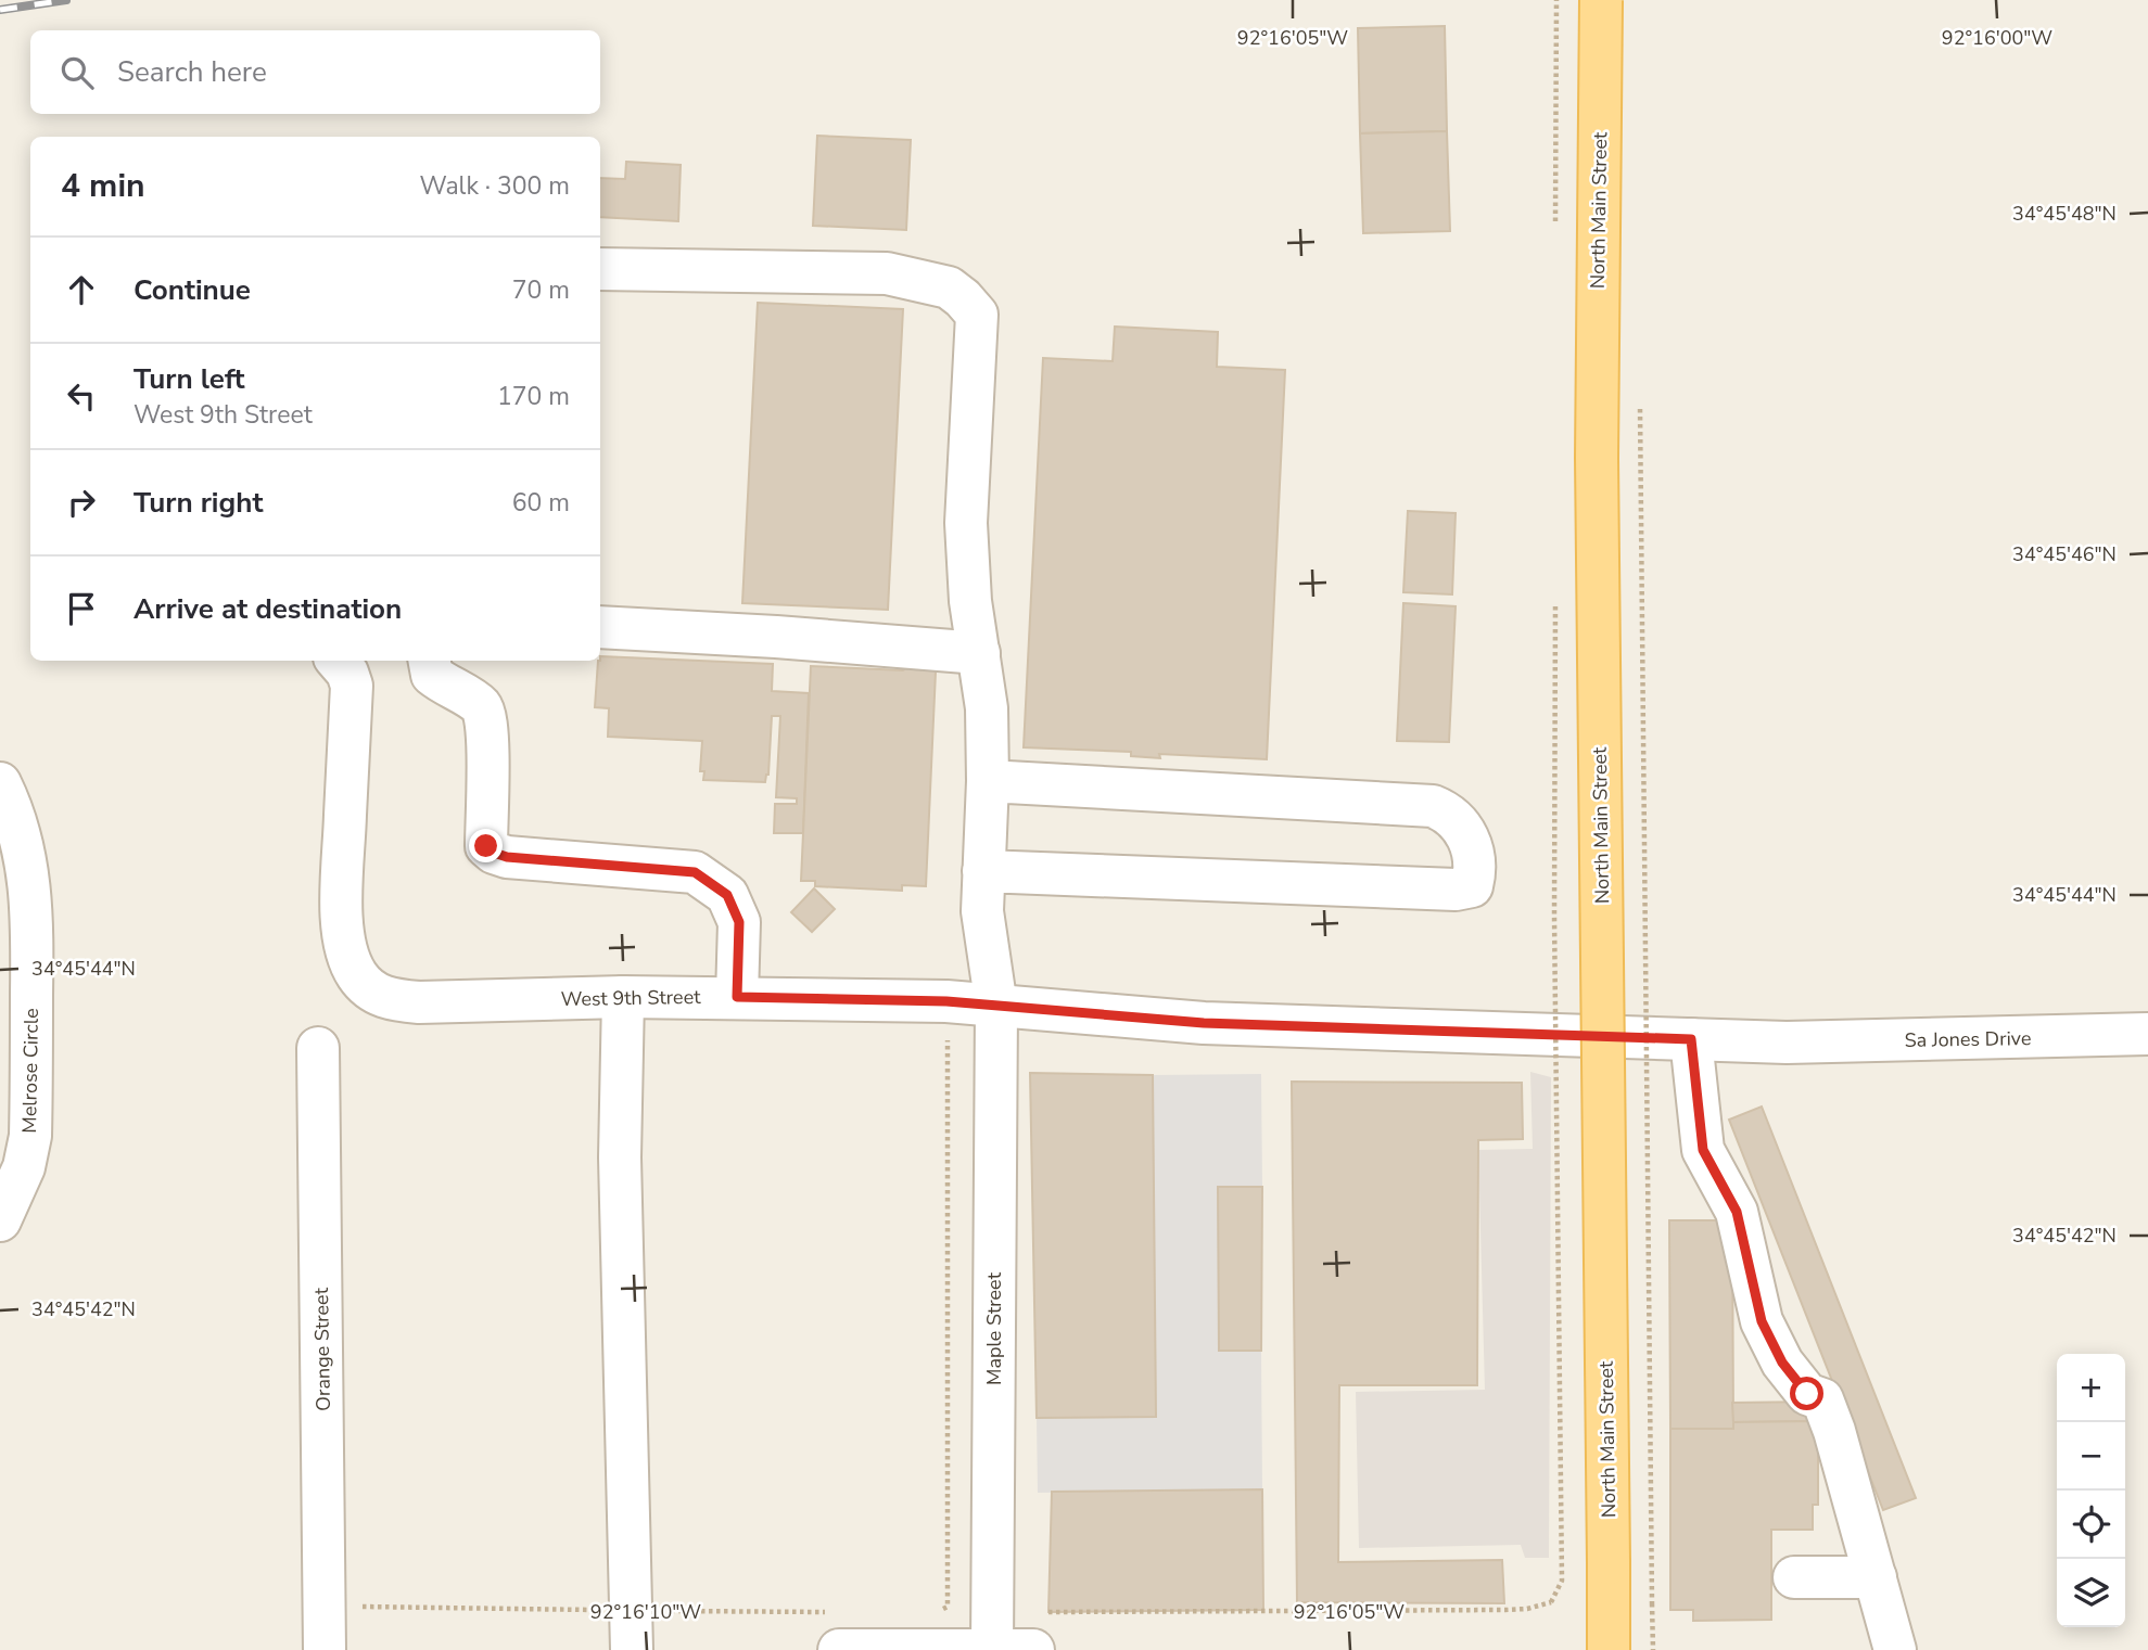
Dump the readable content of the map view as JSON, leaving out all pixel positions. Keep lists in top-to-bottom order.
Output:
{
  "streets": {
    "main road": ["North Main Street"],
    "street": [
      "West 9th Street",
      "Sa Jones Drive",
      "Melrose Circle",
      "Maple Street",
      "Orange Street"
    ]
  },
  "crossings": [
    ["West 9th Street", "Sa Jones Drive"],
    ["West 9th Street", "Maple Street"]
  ],
  "page": {
    "search": "Search here",
    "heading": ["4 min", "Walk · 300 m"],
    "list": [
      ["Continue", "70 m"],
      ["Turn left", "West 9th Street", "170 m"],
      ["Turn right", "60 m"],
      "Arrive at destination"
    ],
    "map_buttons": ["+", "−"]
  },
  "coordinates": [
    "92°16'05\"W",
    "92°16'00\"W",
    "34°45'48\"N",
    "34°45'46\"N",
    "34°45'44\"N",
    "34°45'42\"N",
    "92°16'10\"W"
  ]
}
